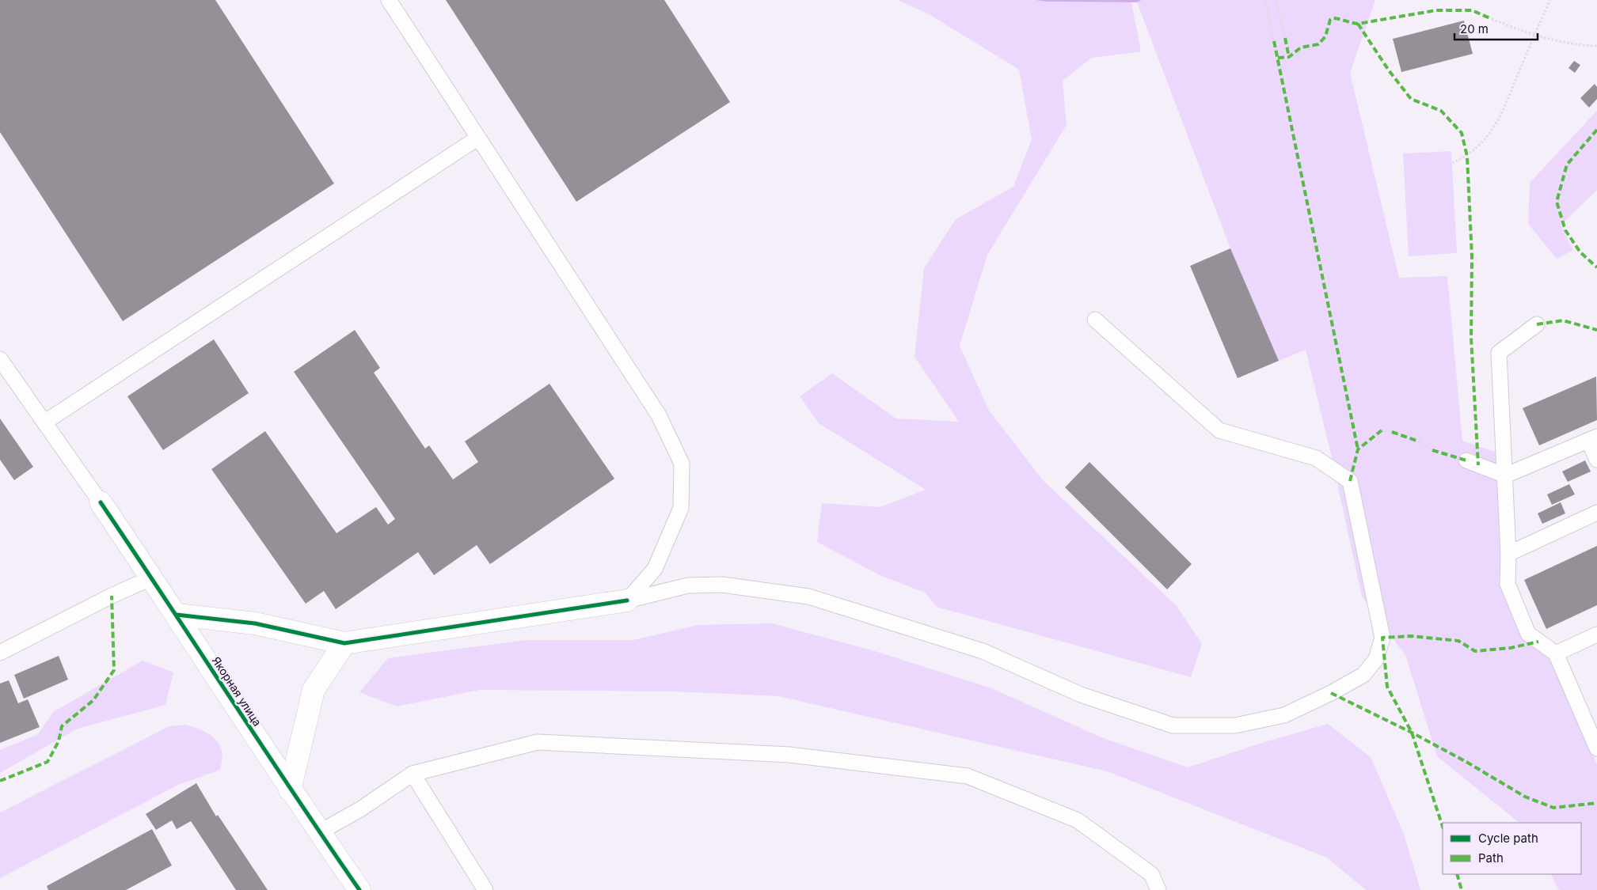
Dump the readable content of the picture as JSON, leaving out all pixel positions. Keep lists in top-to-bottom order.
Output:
{
  "streets": {
    "street": ["Якорная улица"]
  },
  "legend": ["Cycle path", "Path"],
  "scale_bar": "20 m"
}
